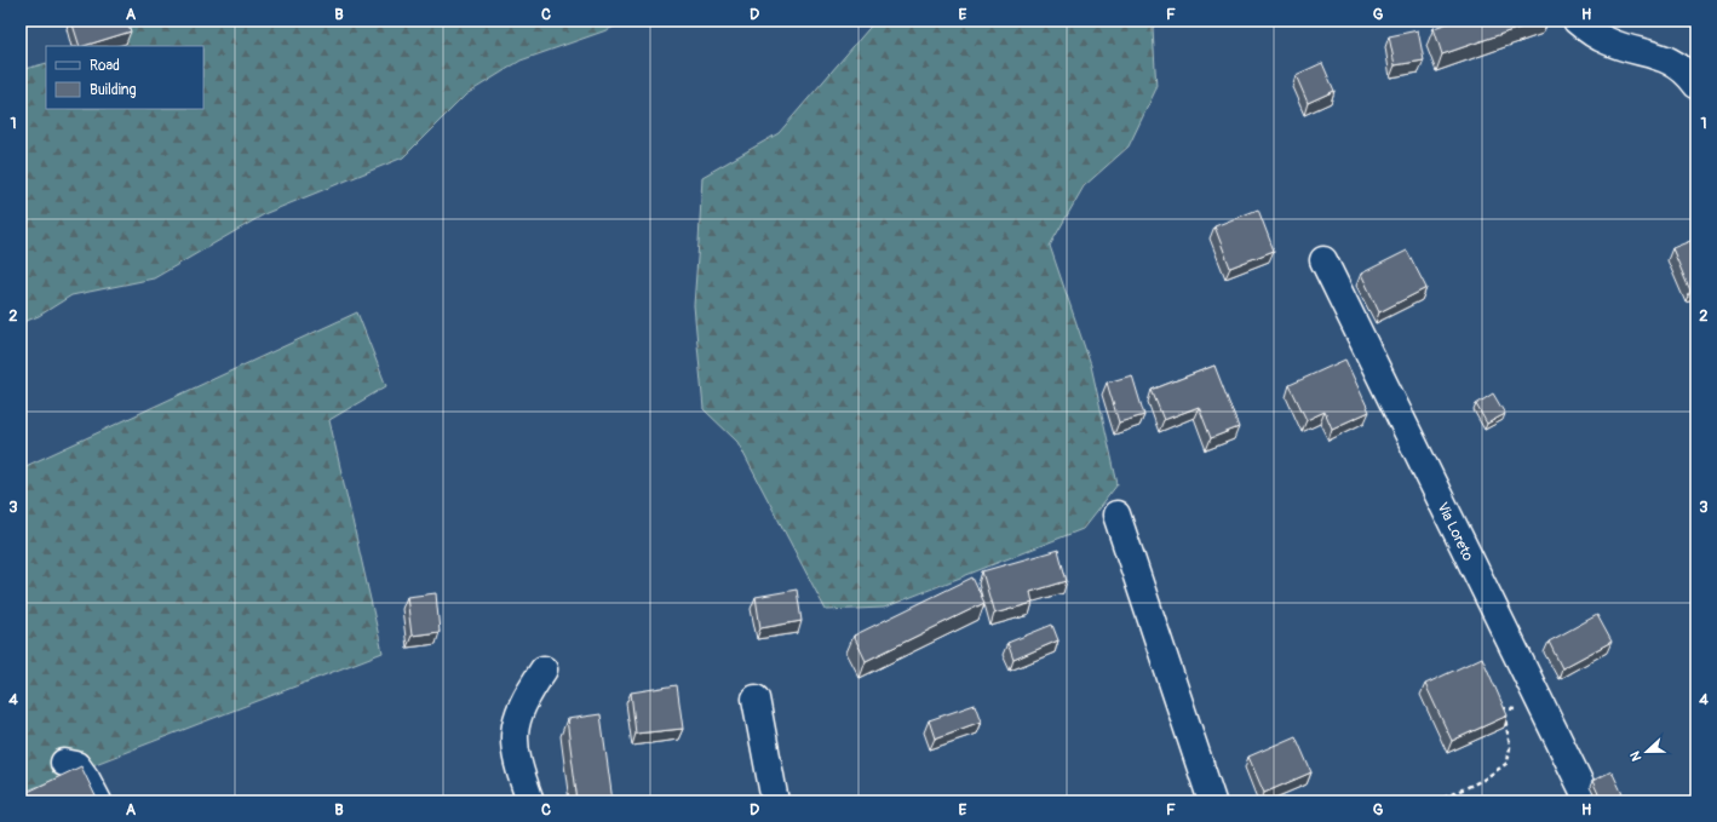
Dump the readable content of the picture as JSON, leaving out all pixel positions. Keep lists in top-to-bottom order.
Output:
{
  "streets": {
    "lane": ["Via Loreto"]
  },
  "legend": ["Road", "Building"],
  "north": "left",
  "grid": {
    "columns": [
      "A",
      "B",
      "C",
      "D",
      "E",
      "F",
      "G",
      "H"
    ],
    "rows": [
      "1",
      "2",
      "3",
      "4"
    ]
  }
}
